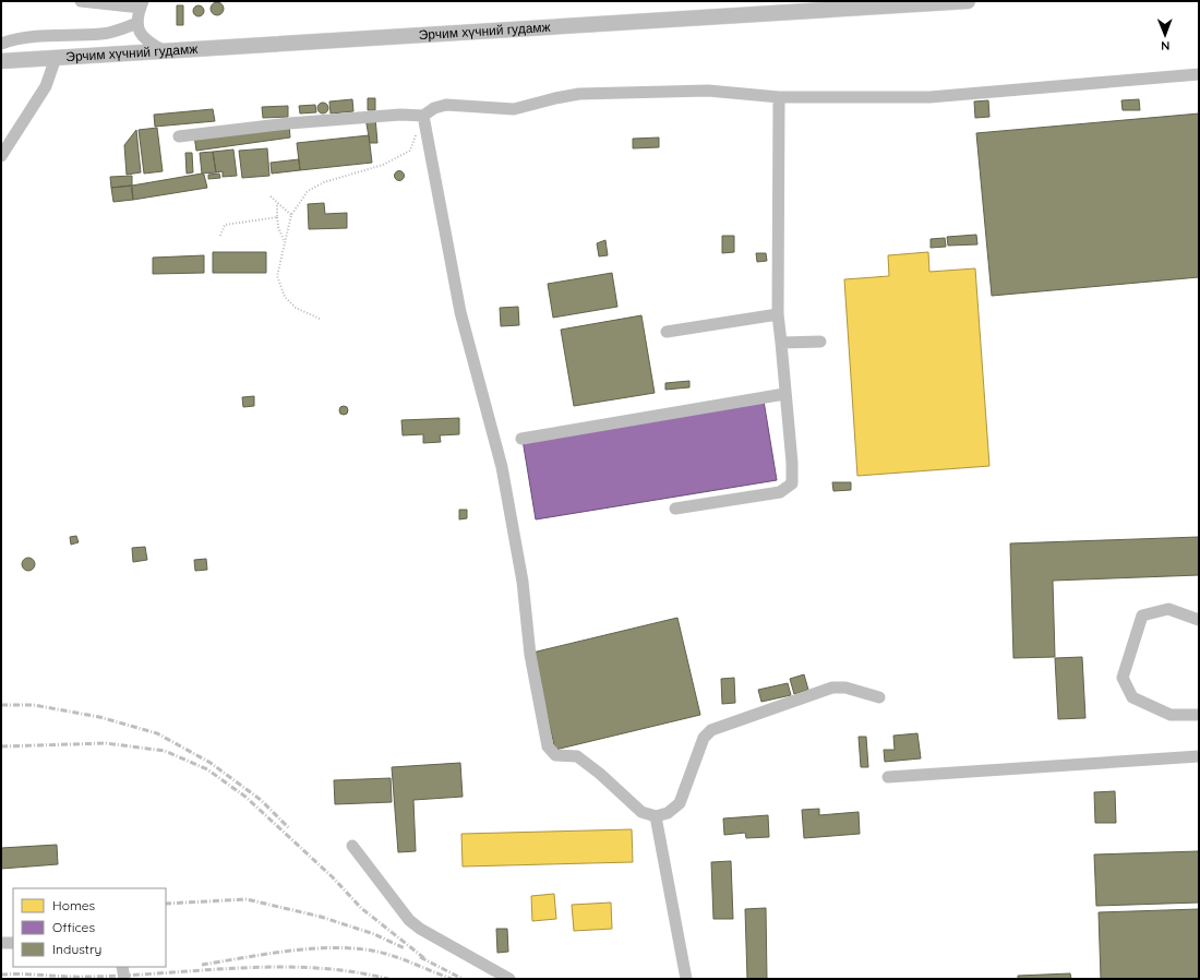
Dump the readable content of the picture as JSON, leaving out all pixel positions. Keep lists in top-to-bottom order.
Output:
{
  "streets": {
    "main road": ["Эрчим хүчний гудамж"]
  },
  "legend": ["Homes", "Offices", "Industry"],
  "north": "bottom"
}
